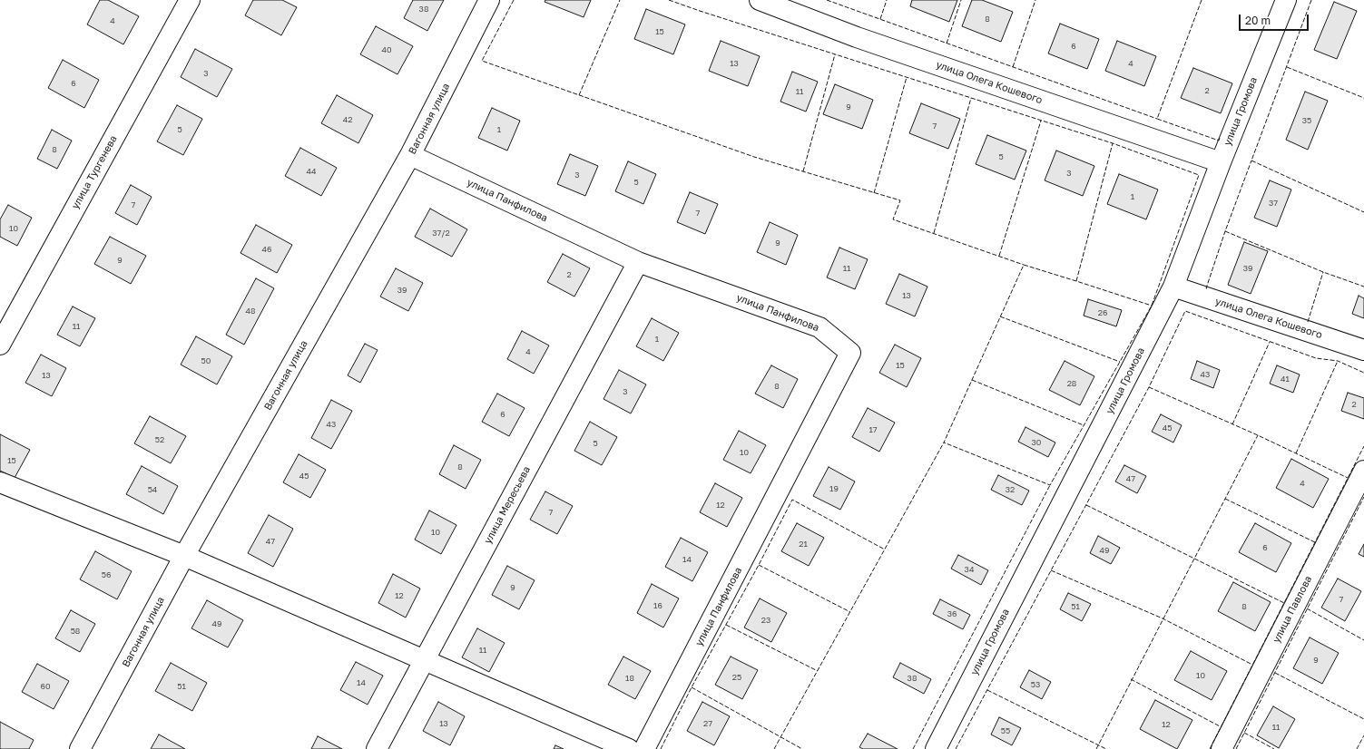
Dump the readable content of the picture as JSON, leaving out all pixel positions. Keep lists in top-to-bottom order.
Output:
{
  "streets": {
    "street": [
      "улица Олега Кошевого",
      "улица Громова",
      "Вагонная улица",
      "улица Тургенева",
      "улица Панфилова",
      "улица Мересьева",
      "улица Павлова"
    ]
  },
  "crossings": [
    ["улица Олега Кошевого", "улица Громова"],
    ["Вагонная улица", "улица Панфилова"],
    ["улица Панфилова", "улица Мересьева"]
  ],
  "house_numbers": [
    "38",
    "8",
    "4",
    "15",
    "6",
    "40",
    "13",
    "4",
    "3",
    "6",
    "2",
    "11",
    "9",
    "42",
    "35",
    "7",
    "5",
    "1",
    "8",
    "5",
    "44",
    "3",
    "3",
    "5",
    "1",
    "37",
    "7",
    "7",
    "10",
    "37/2",
    "9",
    "46",
    "9",
    "11",
    "39",
    "2",
    "39",
    "13",
    "48",
    "26",
    "11",
    "1",
    "4",
    "50",
    "15",
    "43",
    "13",
    "41",
    "28",
    "8",
    "3",
    "2",
    "6",
    "43",
    "45",
    "17",
    "52",
    "30",
    "5",
    "10",
    "15",
    "8",
    "45",
    "47",
    "4",
    "19",
    "54",
    "32",
    "12",
    "7",
    "10",
    "47",
    "21",
    "6",
    "49",
    "14",
    "34",
    "56",
    "9",
    "12",
    "7",
    "16",
    "51",
    "8",
    "36",
    "23",
    "49",
    "58",
    "11",
    "9",
    "10",
    "25",
    "18",
    "38",
    "14",
    "53",
    "60",
    "51",
    "13",
    "27",
    "12",
    "11",
    "55"
  ],
  "scale_bar": "20 m"
}
